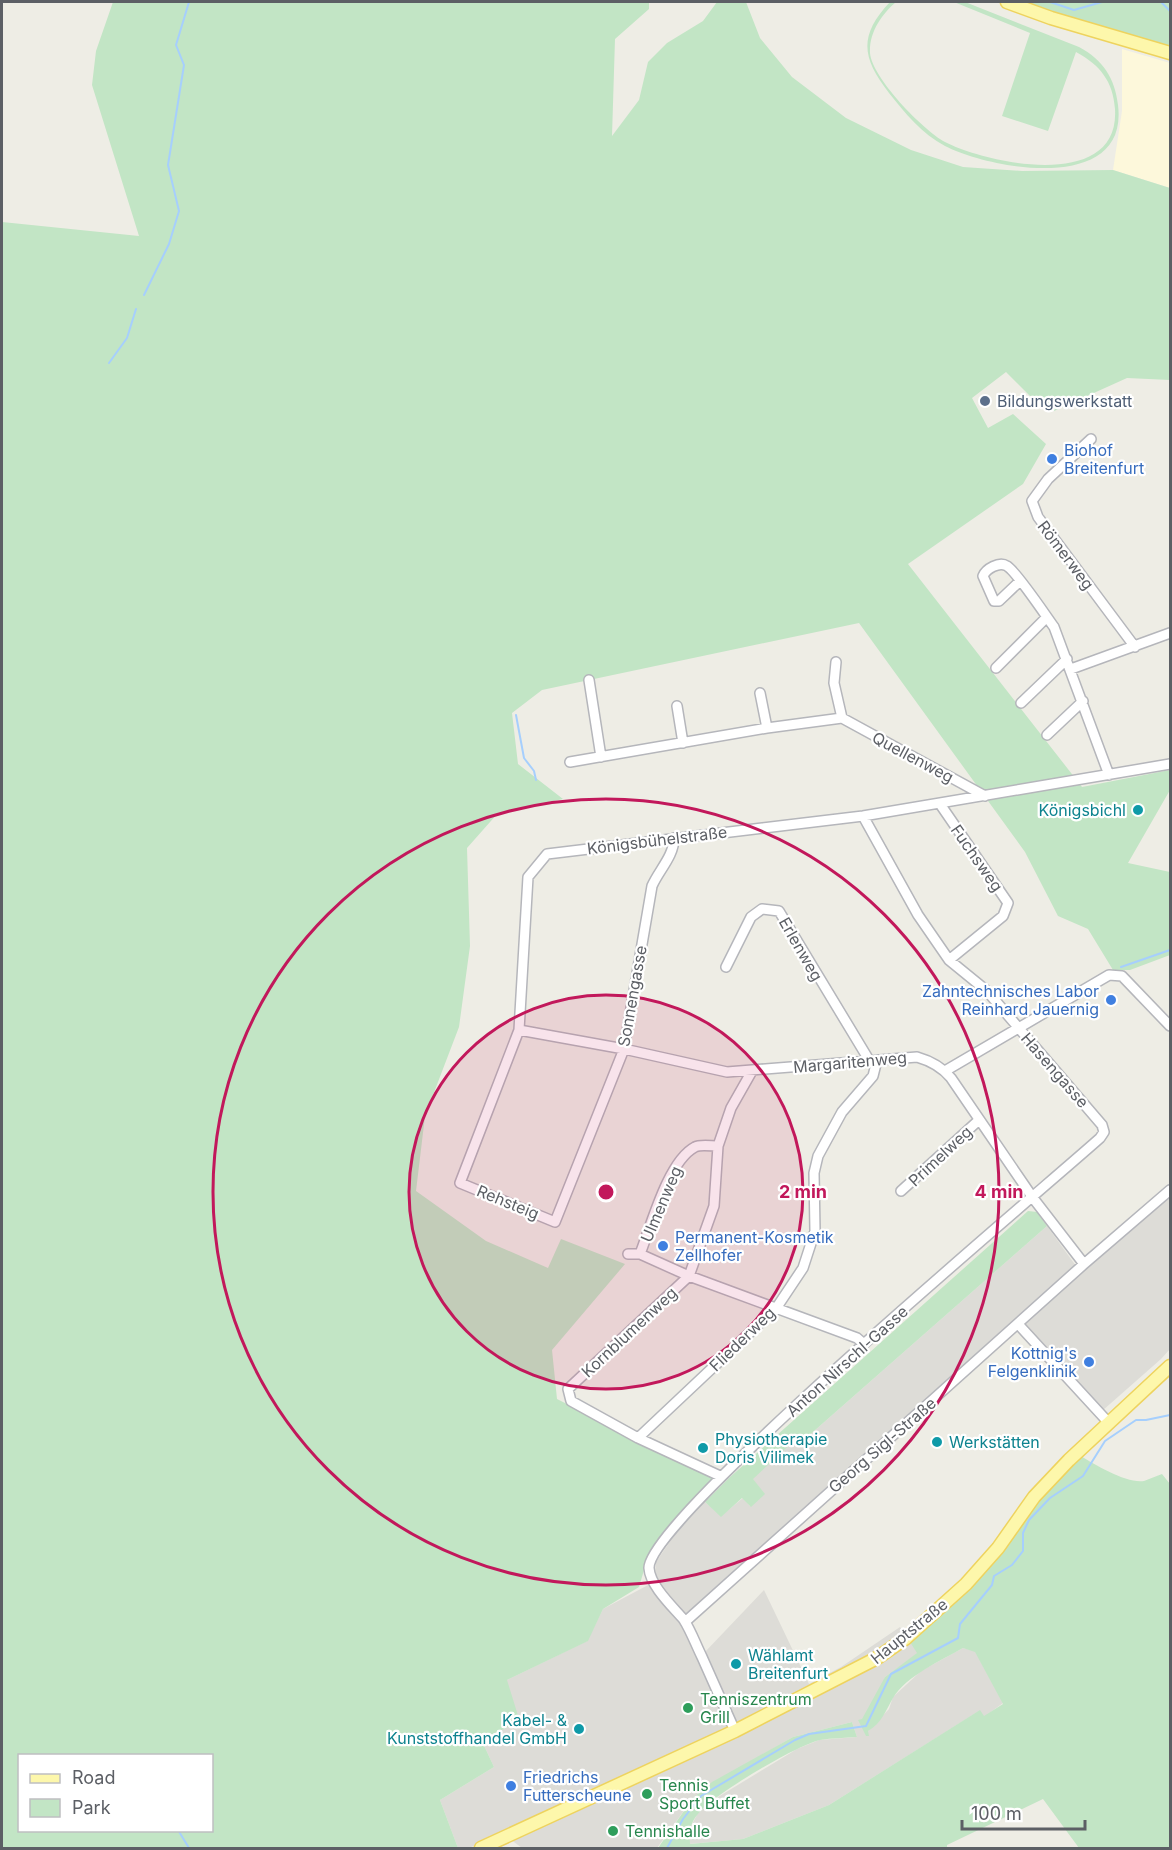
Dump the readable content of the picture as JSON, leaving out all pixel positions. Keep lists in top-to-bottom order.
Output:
{
  "streets": {
    "main road": ["Hauptstraße"],
    "street": [
      "Römerweg",
      "Quellenweg",
      "Königsbühelstraße",
      "Fuchsweg",
      "Erlenweg",
      "Sonnengasse",
      "Margaritenweg",
      "Hasengasse",
      "Primelweg",
      "Rehsteig",
      "Ulmenweg",
      "Kornblumenweg",
      "Fliederweg",
      "Anton Nirschl-Gasse",
      "Georg Sigl-Straße"
    ]
  },
  "crossings": [
    ["Quellenweg", "Königsbühelstraße"],
    ["Königsbühelstraße", "Fuchsweg"],
    ["Königsbühelstraße", "Sonnengasse"],
    ["Königsbühelstraße", "Margaritenweg"],
    ["Königsbühelstraße", "Hasengasse"],
    ["Königsbühelstraße", "Rehsteig"],
    ["Fuchsweg", "Hasengasse"],
    ["Erlenweg", "Margaritenweg"],
    ["Erlenweg", "Fliederweg"],
    ["Sonnengasse", "Margaritenweg"],
    ["Sonnengasse", "Rehsteig"],
    ["Margaritenweg", "Hasengasse"],
    ["Margaritenweg", "Primelweg"],
    ["Margaritenweg", "Kornblumenweg"],
    ["Margaritenweg", "Fliederweg"],
    ["Margaritenweg", "Anton Nirschl-Gasse"],
    ["Margaritenweg", "Georg Sigl-Straße"],
    ["Hasengasse", "Anton Nirschl-Gasse"],
    ["Ulmenweg", "Kornblumenweg"],
    ["Kornblumenweg", "Fliederweg"],
    ["Kornblumenweg", "Anton Nirschl-Gasse"],
    ["Anton Nirschl-Gasse", "Georg Sigl-Straße"]
  ],
  "places": [
    "Bildungswerkstatt",
    "Biohof Breitenfurt",
    "Königsbichl",
    "Zahntechnisches Labor Reinhard Jauernig",
    "Permanent-Kosmetik Zellhofer",
    "Kottnig's Felgenklinik",
    "Werkstätten",
    "Physiotherapie Doris Vilimek",
    "Wählamt Breitenfurt",
    "Tenniszentrum Grill",
    "Kabel- & Kunststoffhandel GmbH",
    "Friedrichs Futterscheune",
    "Tennis Sport Buffet",
    "Tennishalle"
  ],
  "legend": ["Road", "Park"],
  "scale_bar": "100 m",
  "rings": ["2 min", "4 min"]
}
